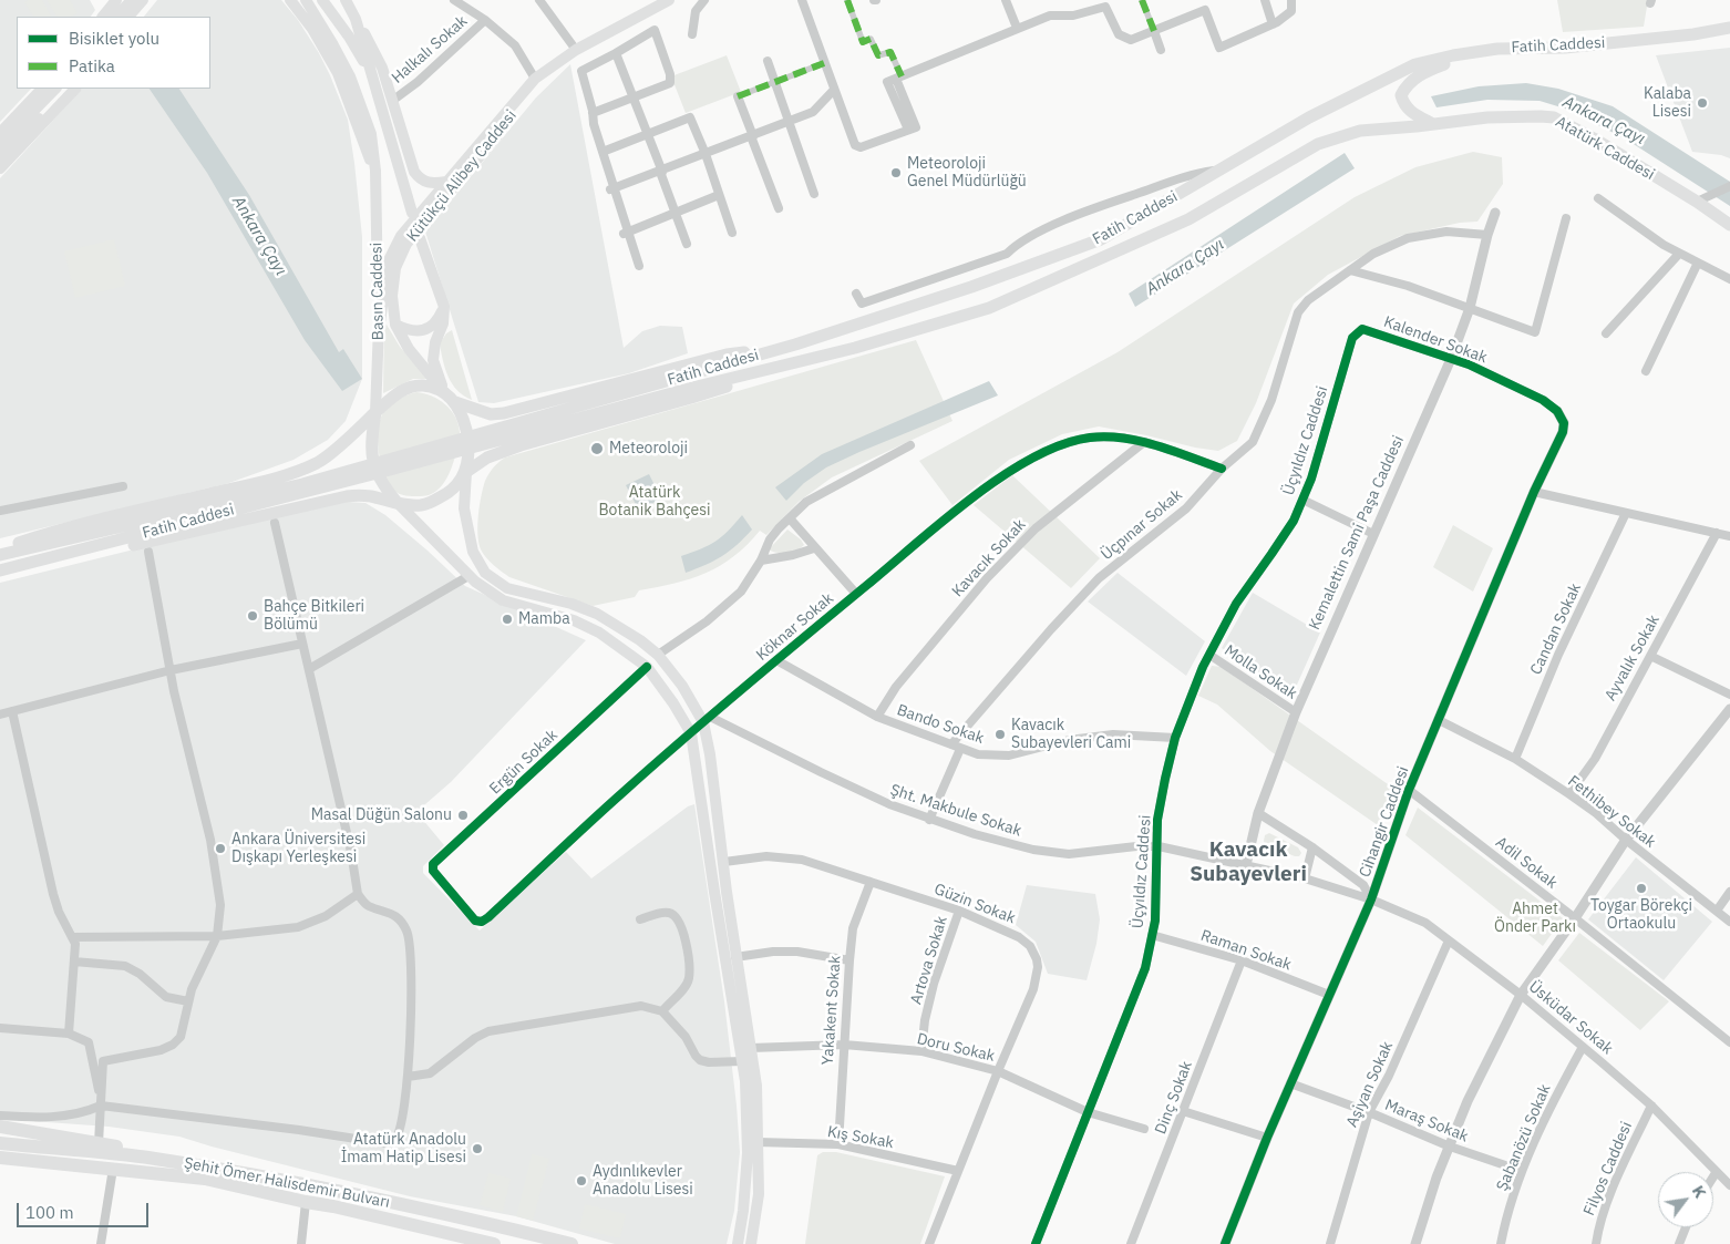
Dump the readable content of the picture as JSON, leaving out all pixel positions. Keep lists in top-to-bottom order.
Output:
{
  "streets": {
    "highway": ["Şehit Ömer Halisdemir Bulvarı"],
    "main road": [
      "Fatih Caddesi",
      "Atatürk Caddesi",
      "Kütükçü Alibey Caddesi",
      "Basın Caddesi"
    ],
    "street": [
      "Halkalı Sokak",
      "Kalender Sokak",
      "Üçyıldız Caddesi",
      "Üçpınar Sokak",
      "Kemalettin Sami Paşa Caddesi",
      "Kavacık Sokak",
      "Köknar Sokak",
      "Candan Sokak",
      "Ayvalık Sokak",
      "Molla Sokak",
      "Bando Sokak",
      "Ergün Sokak",
      "Şht. Makbule Sokak",
      "Fethibey Sokak",
      "Cihangir Caddesi",
      "Adil Sokak",
      "Güzin Sokak",
      "Raman Sokak",
      "Artova Sokak",
      "Yakakent Sokak",
      "Üsküdar Sokak",
      "Doru Sokak",
      "Aşiyan Sokak",
      "Dinç Sokak",
      "Maraş Sokak",
      "Kış Sokak",
      "Şabanözü Sokak",
      "Filyos Caddesi"
    ]
  },
  "crossings": [
    ["Fatih Caddesi", "Atatürk Caddesi"],
    ["Kütükçü Alibey Caddesi", "Basın Caddesi"],
    ["Kalender Sokak", "Üçyıldız Caddesi"],
    ["Kalender Sokak", "Kemalettin Sami Paşa Caddesi"],
    ["Kalender Sokak", "Cihangir Caddesi"],
    ["Üçyıldız Caddesi", "Molla Sokak"],
    ["Üçyıldız Caddesi", "Bando Sokak"],
    ["Üçyıldız Caddesi", "Şht. Makbule Sokak"],
    ["Üçyıldız Caddesi", "Raman Sokak"],
    ["Üçyıldız Caddesi", "Doru Sokak"],
    ["Üçpınar Sokak", "Kemalettin Sami Paşa Caddesi"],
    ["Üçpınar Sokak", "Köknar Sokak"],
    ["Üçpınar Sokak", "Bando Sokak"],
    ["Kemalettin Sami Paşa Caddesi", "Molla Sokak"],
    ["Kemalettin Sami Paşa Caddesi", "Şht. Makbule Sokak"],
    ["Kavacık Sokak", "Köknar Sokak"],
    ["Kavacık Sokak", "Bando Sokak"],
    ["Köknar Sokak", "Bando Sokak"],
    ["Köknar Sokak", "Ergün Sokak"],
    ["Köknar Sokak", "Şht. Makbule Sokak"],
    ["Candan Sokak", "Fethibey Sokak"],
    ["Ayvalık Sokak", "Fethibey Sokak"],
    ["Şht. Makbule Sokak", "Cihangir Caddesi"],
    ["Şht. Makbule Sokak", "Üsküdar Sokak"],
    ["Fethibey Sokak", "Cihangir Caddesi"],
    ["Cihangir Caddesi", "Adil Sokak"],
    ["Cihangir Caddesi", "Raman Sokak"],
    ["Cihangir Caddesi", "Üsküdar Sokak"],
    ["Cihangir Caddesi", "Maraş Sokak"],
    ["Güzin Sokak", "Artova Sokak"],
    ["Güzin Sokak", "Yakakent Sokak"],
    ["Güzin Sokak", "Doru Sokak"],
    ["Güzin Sokak", "Kış Sokak"],
    ["Raman Sokak", "Dinç Sokak"],
    ["Artova Sokak", "Doru Sokak"],
    ["Yakakent Sokak", "Doru Sokak"],
    ["Yakakent Sokak", "Kış Sokak"],
    ["Üsküdar Sokak", "Aşiyan Sokak"],
    ["Üsküdar Sokak", "Şabanözü Sokak"],
    ["Üsküdar Sokak", "Filyos Caddesi"],
    ["Aşiyan Sokak", "Maraş Sokak"],
    ["Maraş Sokak", "Şabanözü Sokak"]
  ],
  "districts": ["Kavacık Subayevleri"],
  "water": ["Ankara Çayı"],
  "parks": ["Atatürk Botanik Bahçesi", "Ahmet Önder Parkı"],
  "places": [
    "Kalaba Lisesi",
    "Meteoroloji Genel Müdürlüğü",
    "Meteoroloji",
    "Bahçe Bitkileri Bölümü",
    "Mamba",
    "Kavacık Subayevleri Cami",
    "Masal Düğün Salonu",
    "Ankara Üniversitesi Dışkapı Yerleşkesi",
    "Toygar Börekçi Ortaokulu",
    "Atatürk Anadolu İmam Hatip Lisesi",
    "Aydınlıkevler Anadolu Lisesi"
  ],
  "legend": ["Bisiklet yolu", "Patika"],
  "scale_bar": "100 m",
  "north": "top right"
}
